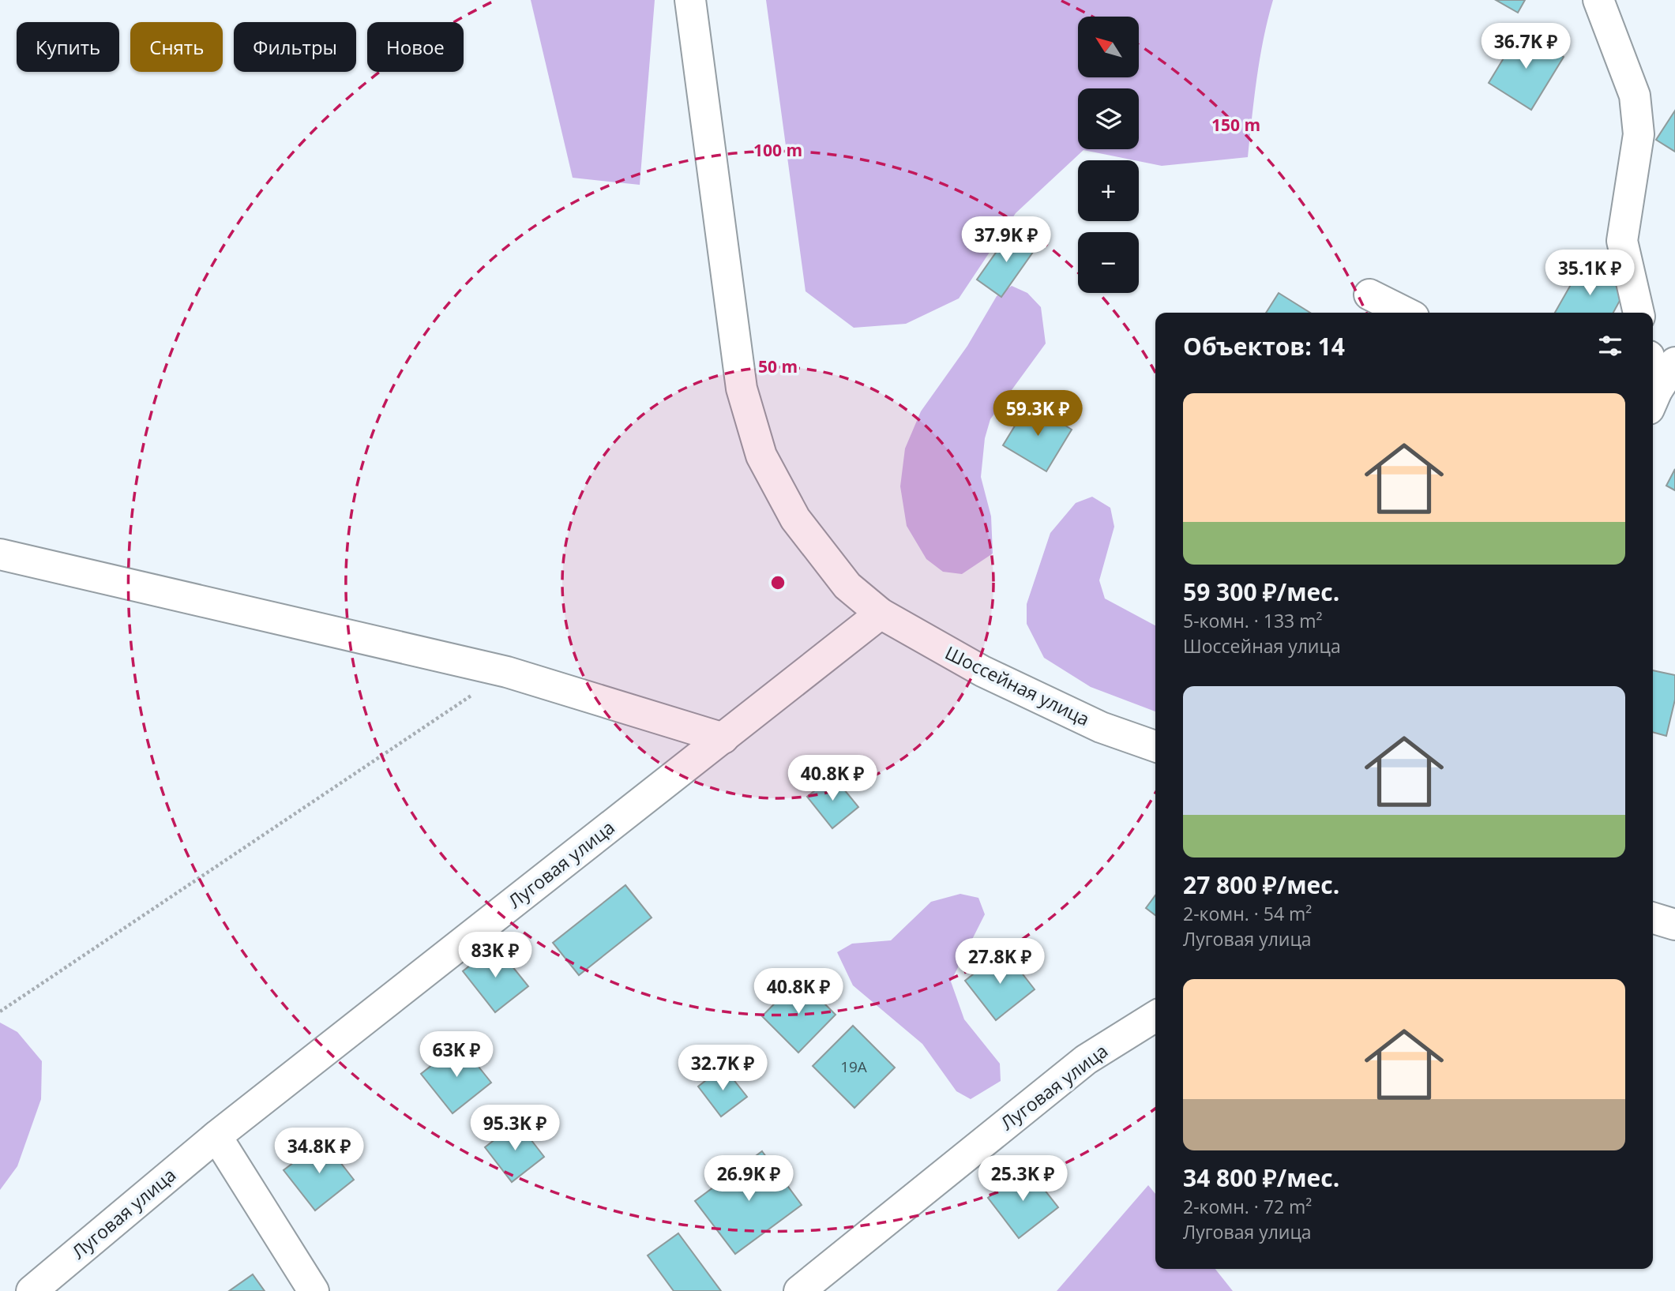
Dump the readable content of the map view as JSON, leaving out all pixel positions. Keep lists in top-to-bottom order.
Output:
{
  "streets": {
    "street": ["Шоссейная улица", "Луговая улица"]
  },
  "crossings": [
    ["Шоссейная улица", "Луговая улица"]
  ],
  "house_numbers": ["19А"],
  "north": "top left",
  "page": {
    "map_buttons": ["+", "−"],
    "chip": [
      "Купить",
      "Снять",
      "Фильтры",
      "Новое"
    ],
    "price": [
      "36.7K ₽",
      "37.9K ₽",
      "35.1K ₽",
      "59.3K ₽",
      "40.8K ₽",
      "83K ₽",
      "27.8K ₽",
      "40.8K ₽",
      "63K ₽",
      "32.7K ₽",
      "95.3K ₽",
      "34.8K ₽",
      "26.9K ₽",
      "25.3K ₽"
    ],
    "heading": "Объектов: 14",
    "list": [
      {
        "name": "59 300 ₽/мес.",
        "note": "5-комн. · 133 m² · Шоссейная улица"
      },
      {
        "name": "27 800 ₽/мес.",
        "note": "2-комн. · 54 m² · Луговая улица"
      },
      {
        "name": "34 800 ₽/мес.",
        "note": "2-комн. · 72 m² · Луговая улица"
      }
    ]
  },
  "rings": ["150 m", "100 m", "50 m"]
}
